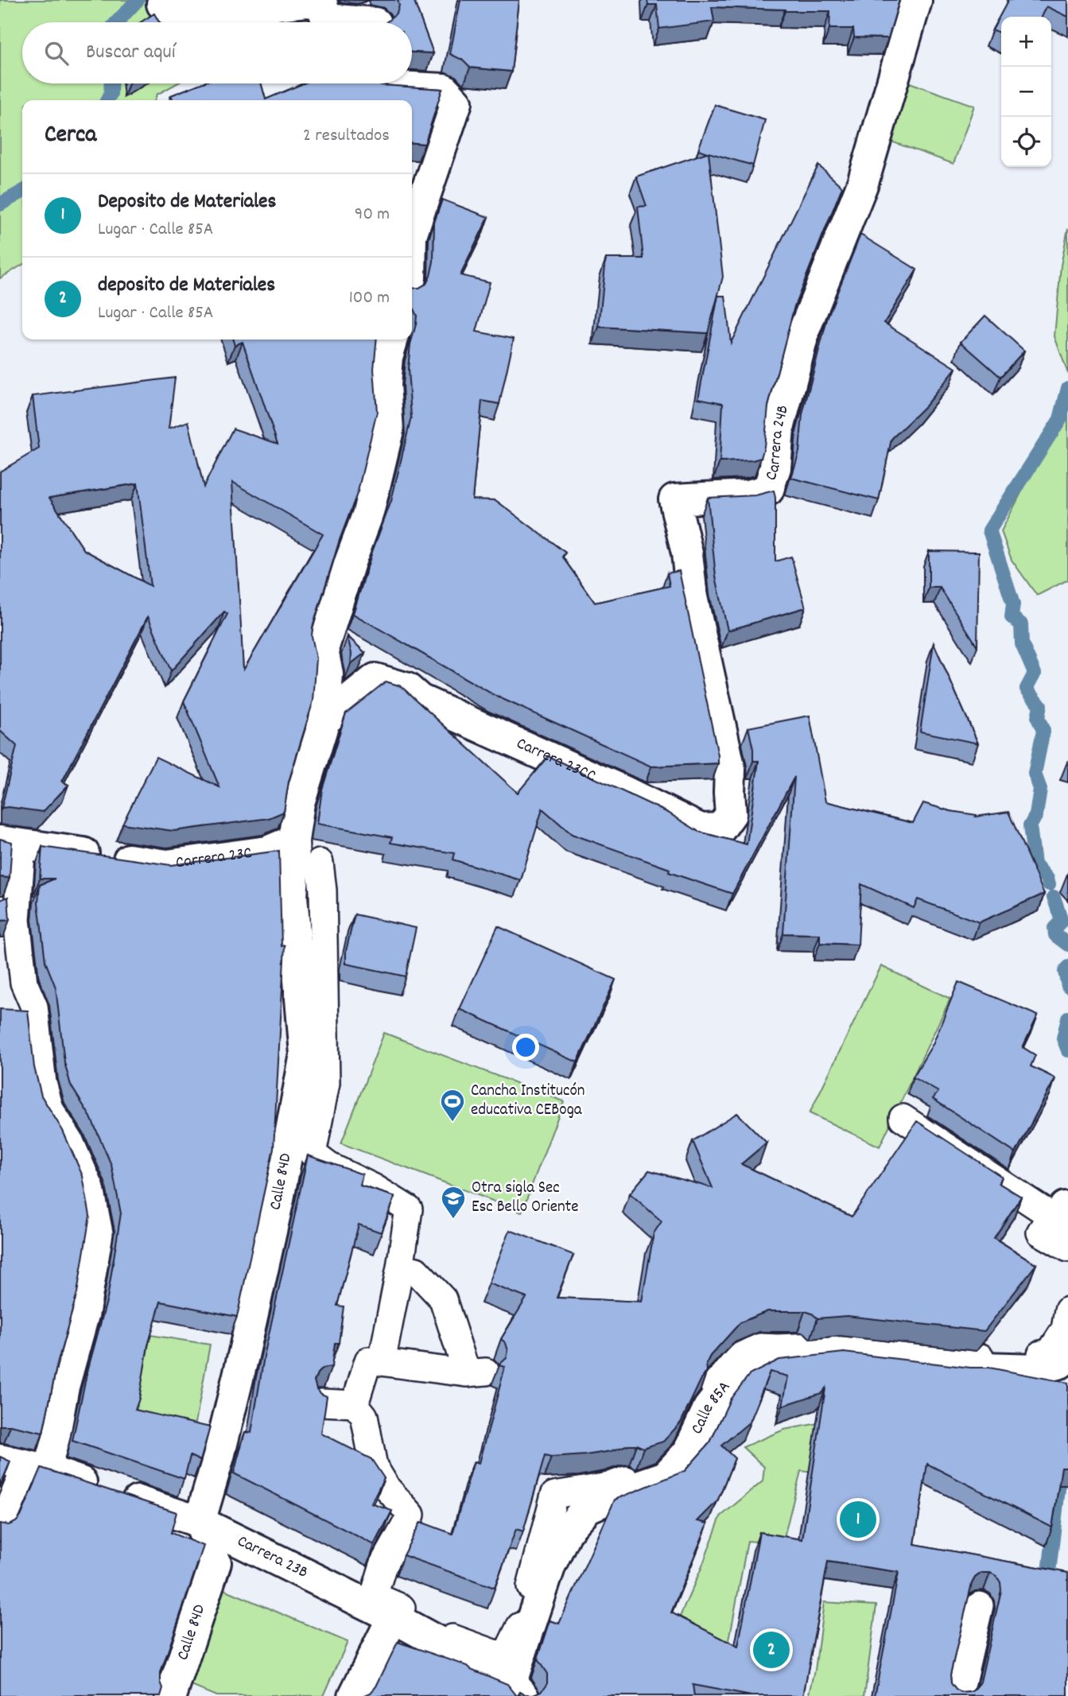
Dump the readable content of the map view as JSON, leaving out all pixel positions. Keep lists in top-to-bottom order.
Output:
{
  "streets": {
    "street": [
      "Carrera 24B",
      "Carrera 23CC",
      "Carrera 23C",
      "Calle 84D",
      "Calle 85A",
      "Carrera 23B"
    ]
  },
  "crossings": [
    ["Carrera 24B", "Carrera 23CC"],
    ["Carrera 23CC", "Calle 84D"],
    ["Carrera 23C", "Calle 84D"],
    ["Calle 84D", "Carrera 23B"],
    ["Calle 85A", "Carrera 23B"]
  ],
  "places": {
    "sports": ["Cancha Institucón educativa CEBoga"],
    "school or university": ["Otra sigla Sec Esc Bello Oriente"]
  },
  "page": {
    "map_buttons": ["+", "−"],
    "search": "Buscar aquí",
    "heading": ["Cerca", "2 resultados"],
    "list": [
      {
        "mark": "1",
        "name": "Deposito de Materiales",
        "note": "Lugar · Calle 85A",
        "value": "90 m"
      },
      {
        "mark": "2",
        "name": "deposito de Materiales",
        "note": "Lugar · Calle 85A",
        "value": "100 m"
      }
    ],
    "pins": ["1", "2"]
  }
}
